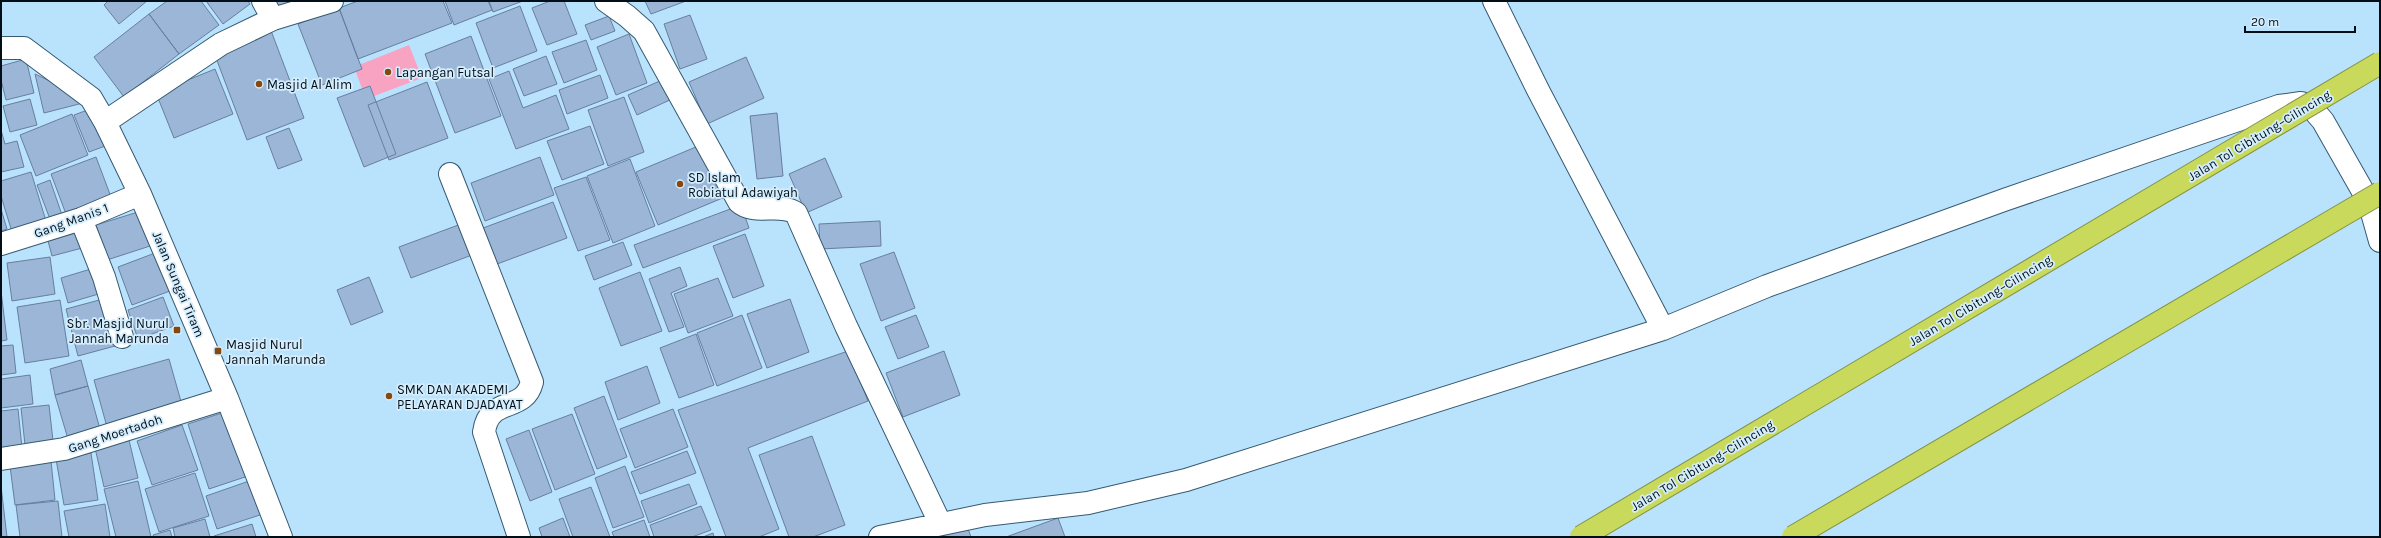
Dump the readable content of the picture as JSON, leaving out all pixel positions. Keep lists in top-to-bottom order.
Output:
{
  "streets": {
    "highway": ["Jalan Tol Cibitung–Cilincing"],
    "street": ["Gang Manis 1", "Jalan Sungai Tiram", "Gang Moertadoh"]
  },
  "crossings": [
    ["Gang Manis 1", "Jalan Sungai Tiram"],
    ["Jalan Sungai Tiram", "Gang Moertadoh"]
  ],
  "places": {
    "other": [
      "Lapangan Futsal",
      "Masjid Al Alim",
      "SD Islam Robiatul Adawiyah",
      "SMK DAN AKADEMI PELAYARAN DJADAYAT"
    ],
    "transit": ["Sbr. Masjid Nurul Jannah Marunda", "Masjid Nurul Jannah Marunda"]
  },
  "scale_bar": "20 m"
}
